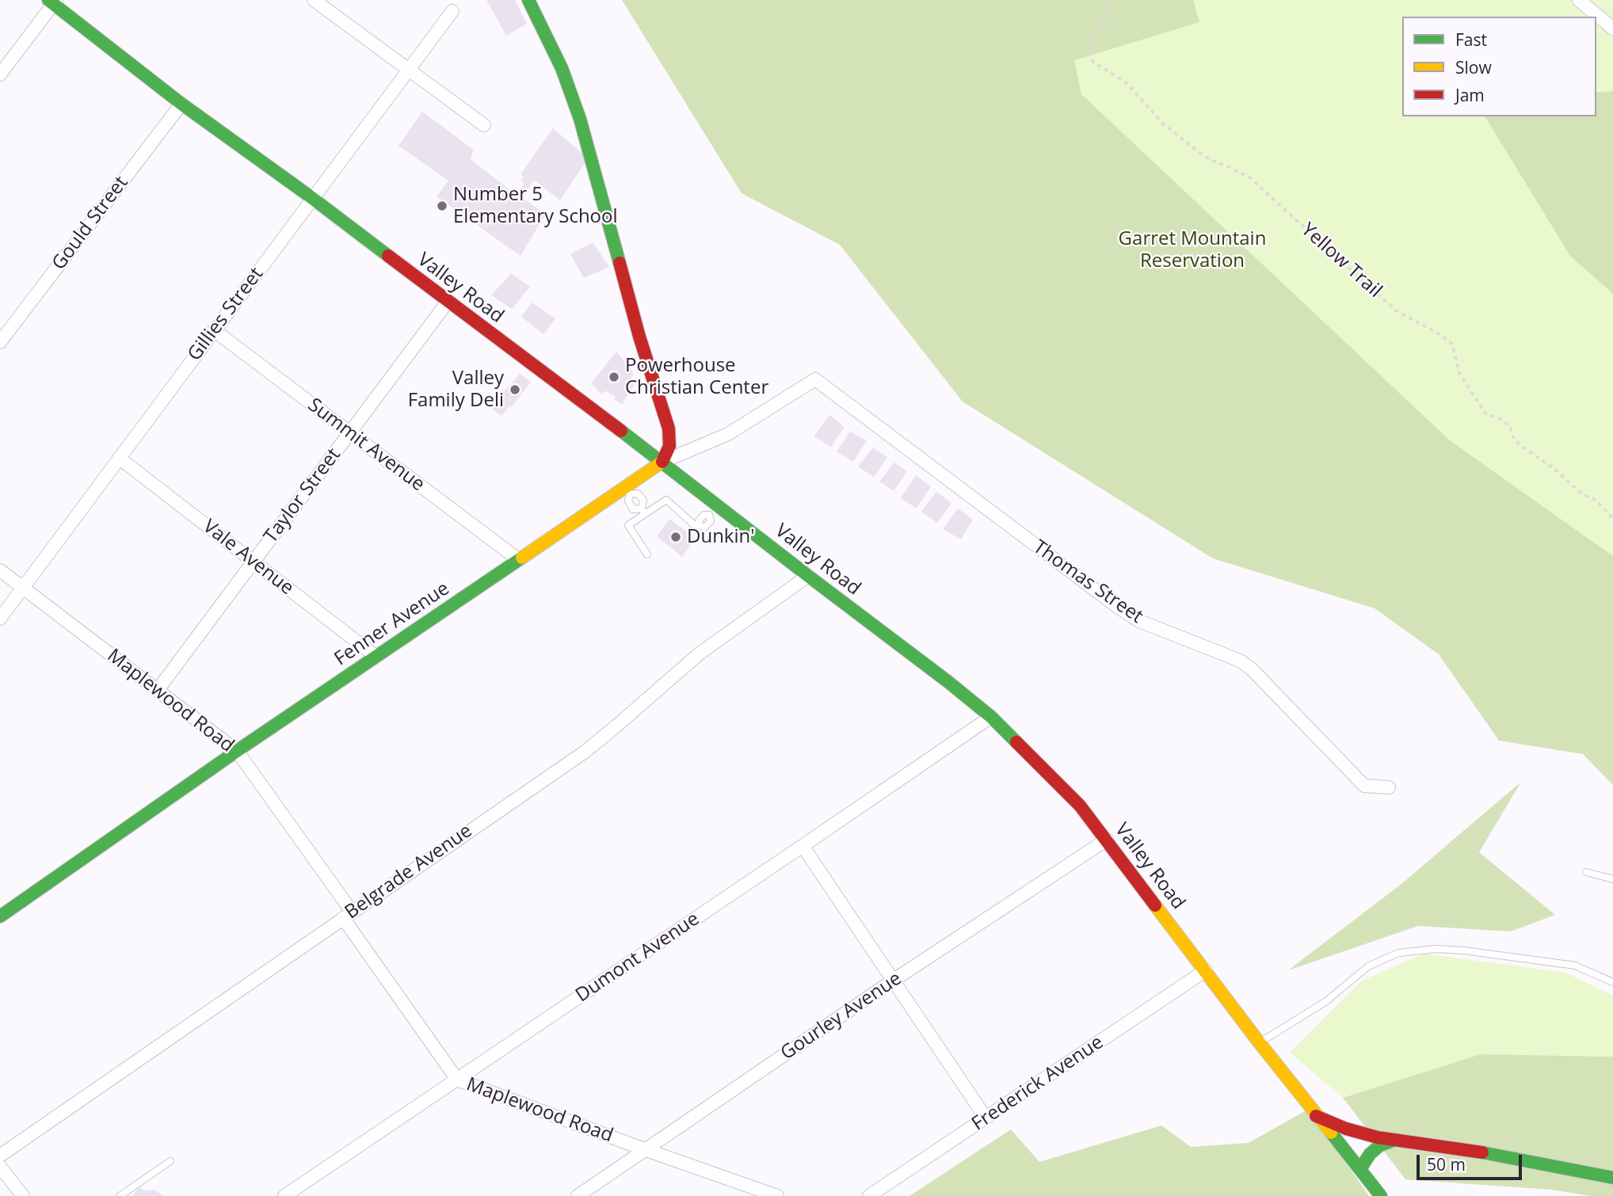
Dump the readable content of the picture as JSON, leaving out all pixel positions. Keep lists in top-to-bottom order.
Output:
{
  "streets": {
    "main road": ["Valley Road", "Fenner Avenue"],
    "street": [
      "Gould Street",
      "Gillies Street",
      "Summit Avenue",
      "Taylor Street",
      "Vale Avenue",
      "Thomas Street",
      "Maplewood Road",
      "Belgrade Avenue",
      "Dumont Avenue",
      "Gourley Avenue",
      "Frederick Avenue"
    ],
    "path": ["Yellow Trail"]
  },
  "crossings": [
    ["Gould Street", "Valley Road"],
    ["Valley Road", "Gillies Street"],
    ["Valley Road", "Taylor Street"],
    ["Valley Road", "Fenner Avenue"],
    ["Valley Road", "Belgrade Avenue"],
    ["Valley Road", "Dumont Avenue"],
    ["Valley Road", "Gourley Avenue"],
    ["Valley Road", "Frederick Avenue"],
    ["Gillies Street", "Summit Avenue"],
    ["Gillies Street", "Vale Avenue"],
    ["Gillies Street", "Maplewood Road"],
    ["Summit Avenue", "Taylor Street"],
    ["Summit Avenue", "Fenner Avenue"],
    ["Taylor Street", "Vale Avenue"],
    ["Taylor Street", "Maplewood Road"],
    ["Vale Avenue", "Fenner Avenue"],
    ["Thomas Street", "Fenner Avenue"],
    ["Fenner Avenue", "Maplewood Road"],
    ["Maplewood Road", "Belgrade Avenue"],
    ["Maplewood Road", "Dumont Avenue"],
    ["Maplewood Road", "Gourley Avenue"]
  ],
  "parks": ["Garret Mountain Reservation"],
  "places": [
    "Number 5 Elementary School",
    "Powerhouse Christian Center",
    "Valley Family Deli",
    "Dunkin'"
  ],
  "legend": ["Fast", "Slow", "Jam"],
  "scale_bar": "50 m"
}
